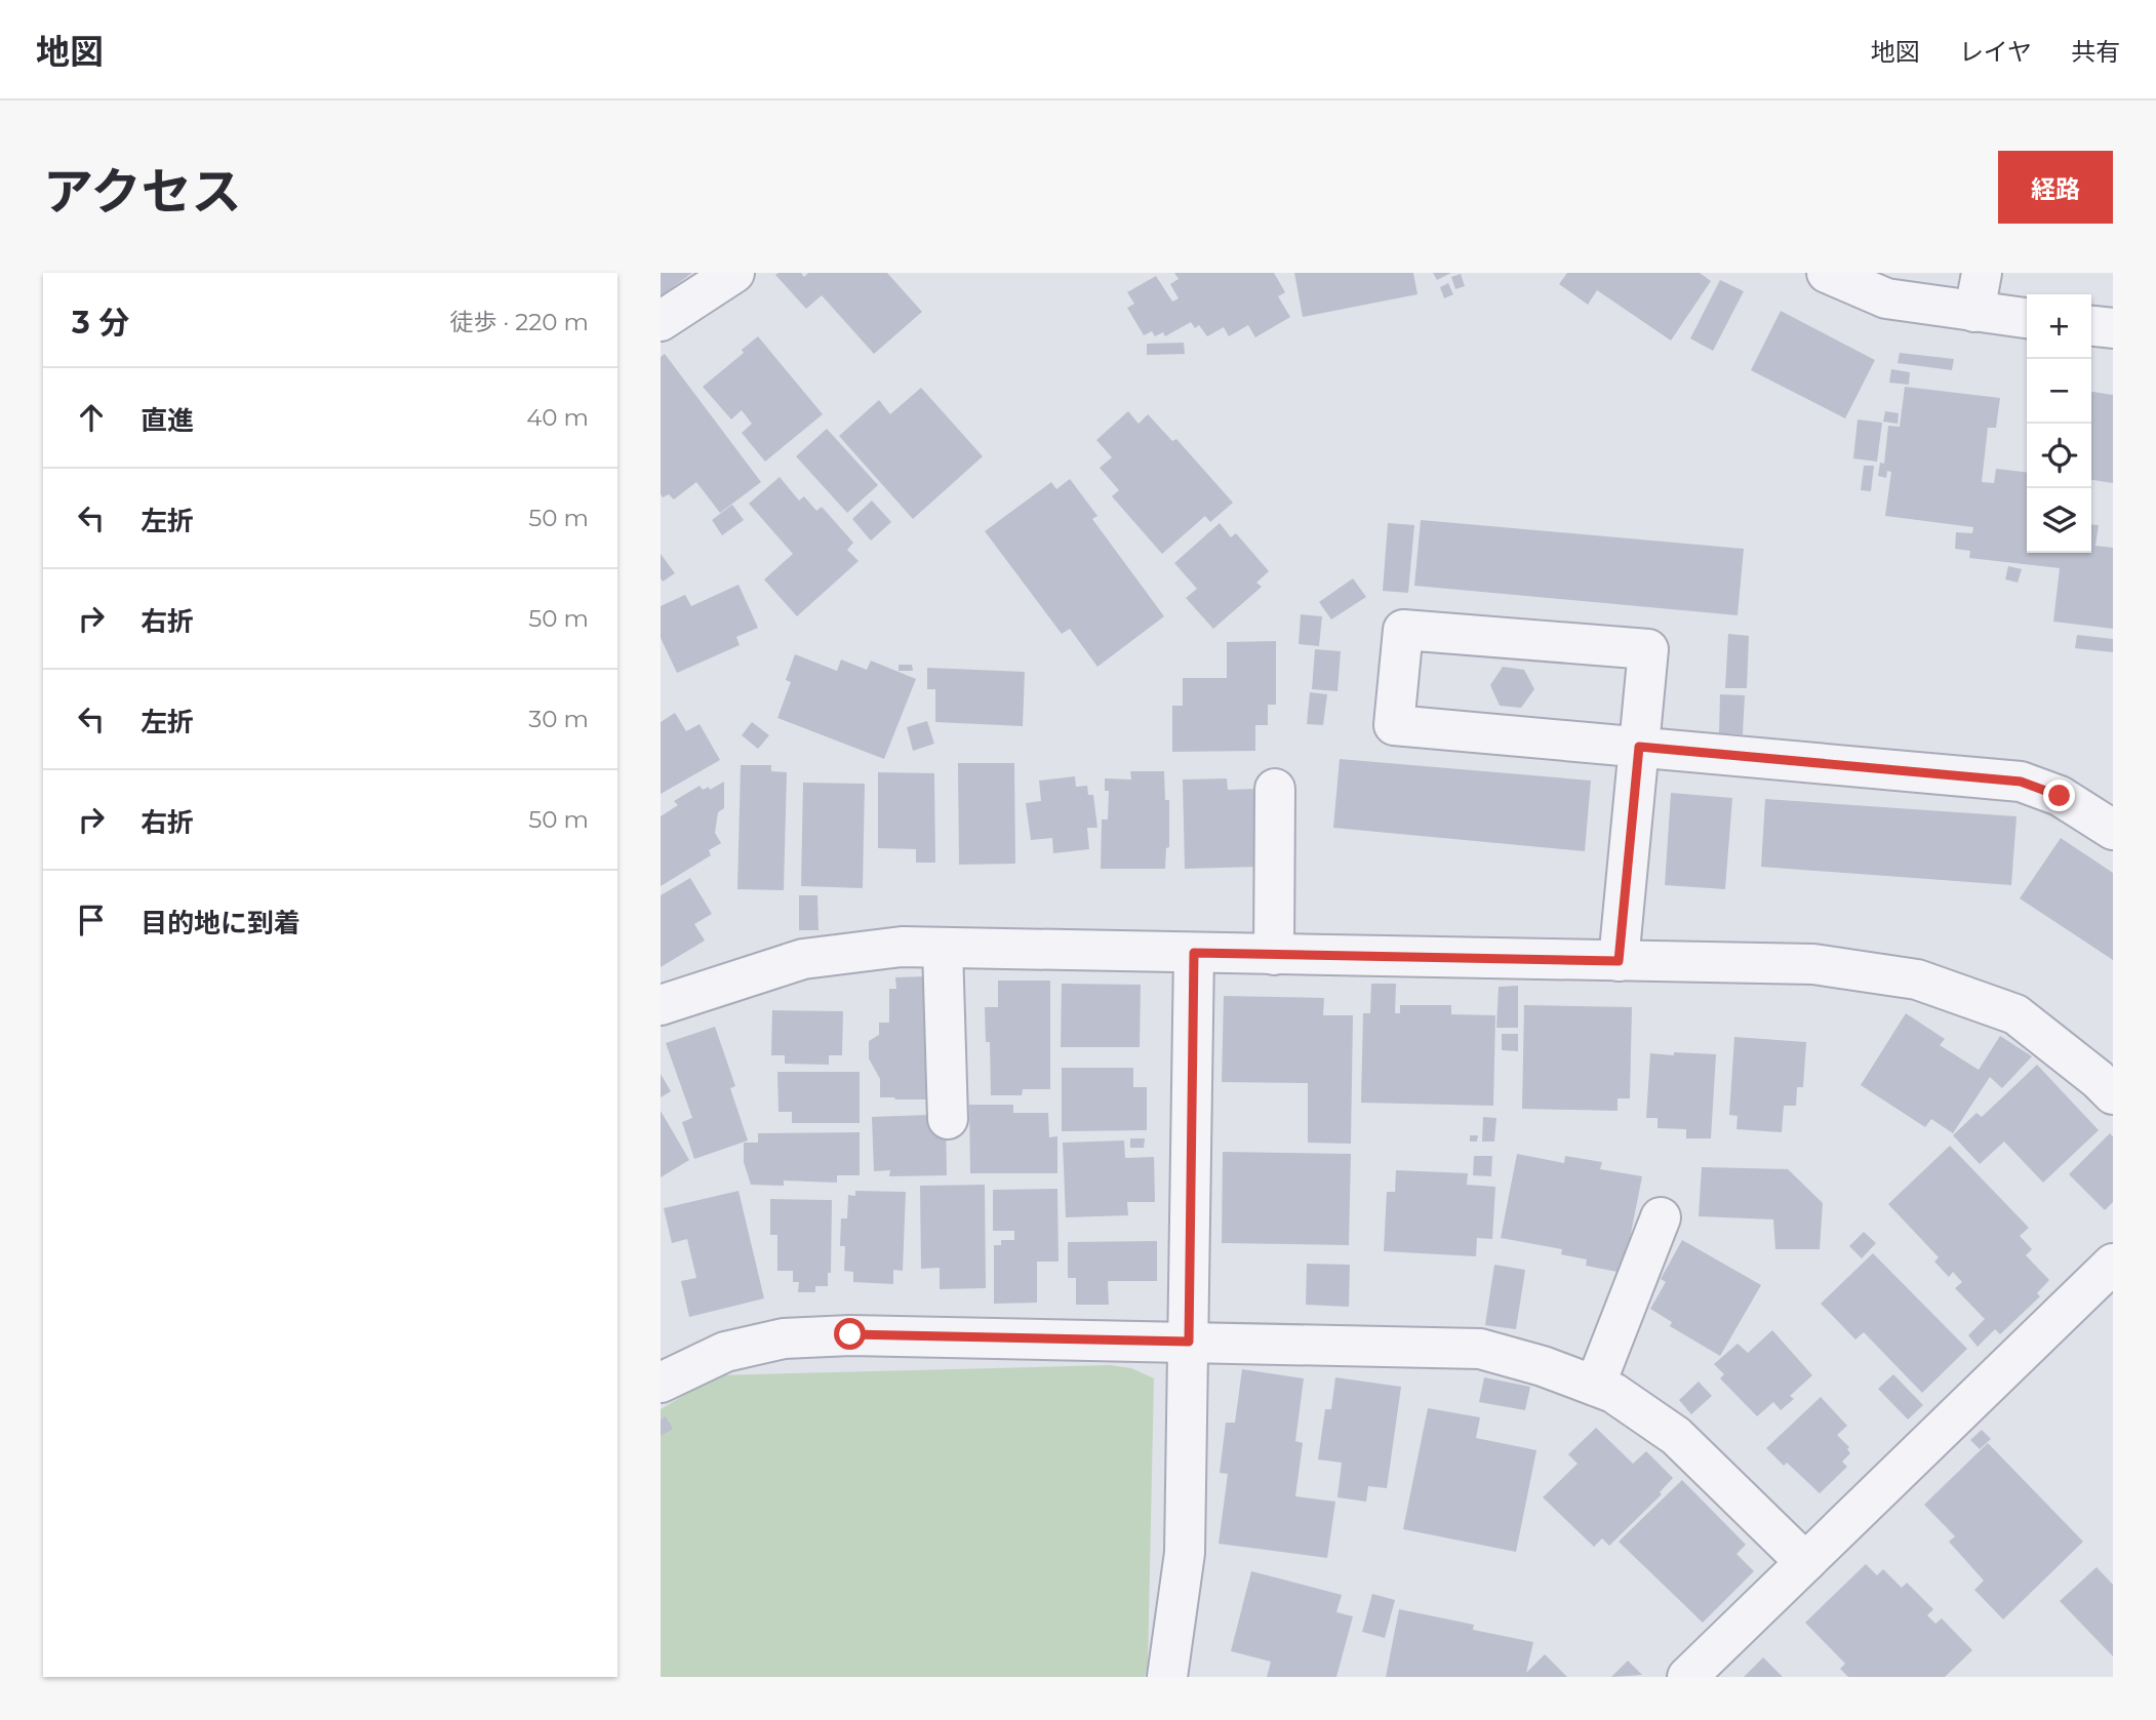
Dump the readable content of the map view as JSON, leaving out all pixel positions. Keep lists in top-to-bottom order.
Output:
{
  "page": {
    "header": "地図",
    "nav": ["地図", "レイヤ", "共有"],
    "title": "アクセス",
    "buttons": "経路",
    "heading": ["3 分", "徒歩 · 220 m"],
    "map_buttons": ["+", "−"],
    "list": [
      ["直進", "40 m"],
      ["左折", "50 m"],
      ["右折", "50 m"],
      ["左折", "30 m"],
      ["右折", "50 m"],
      "目的地に到着"
    ]
  }
}
